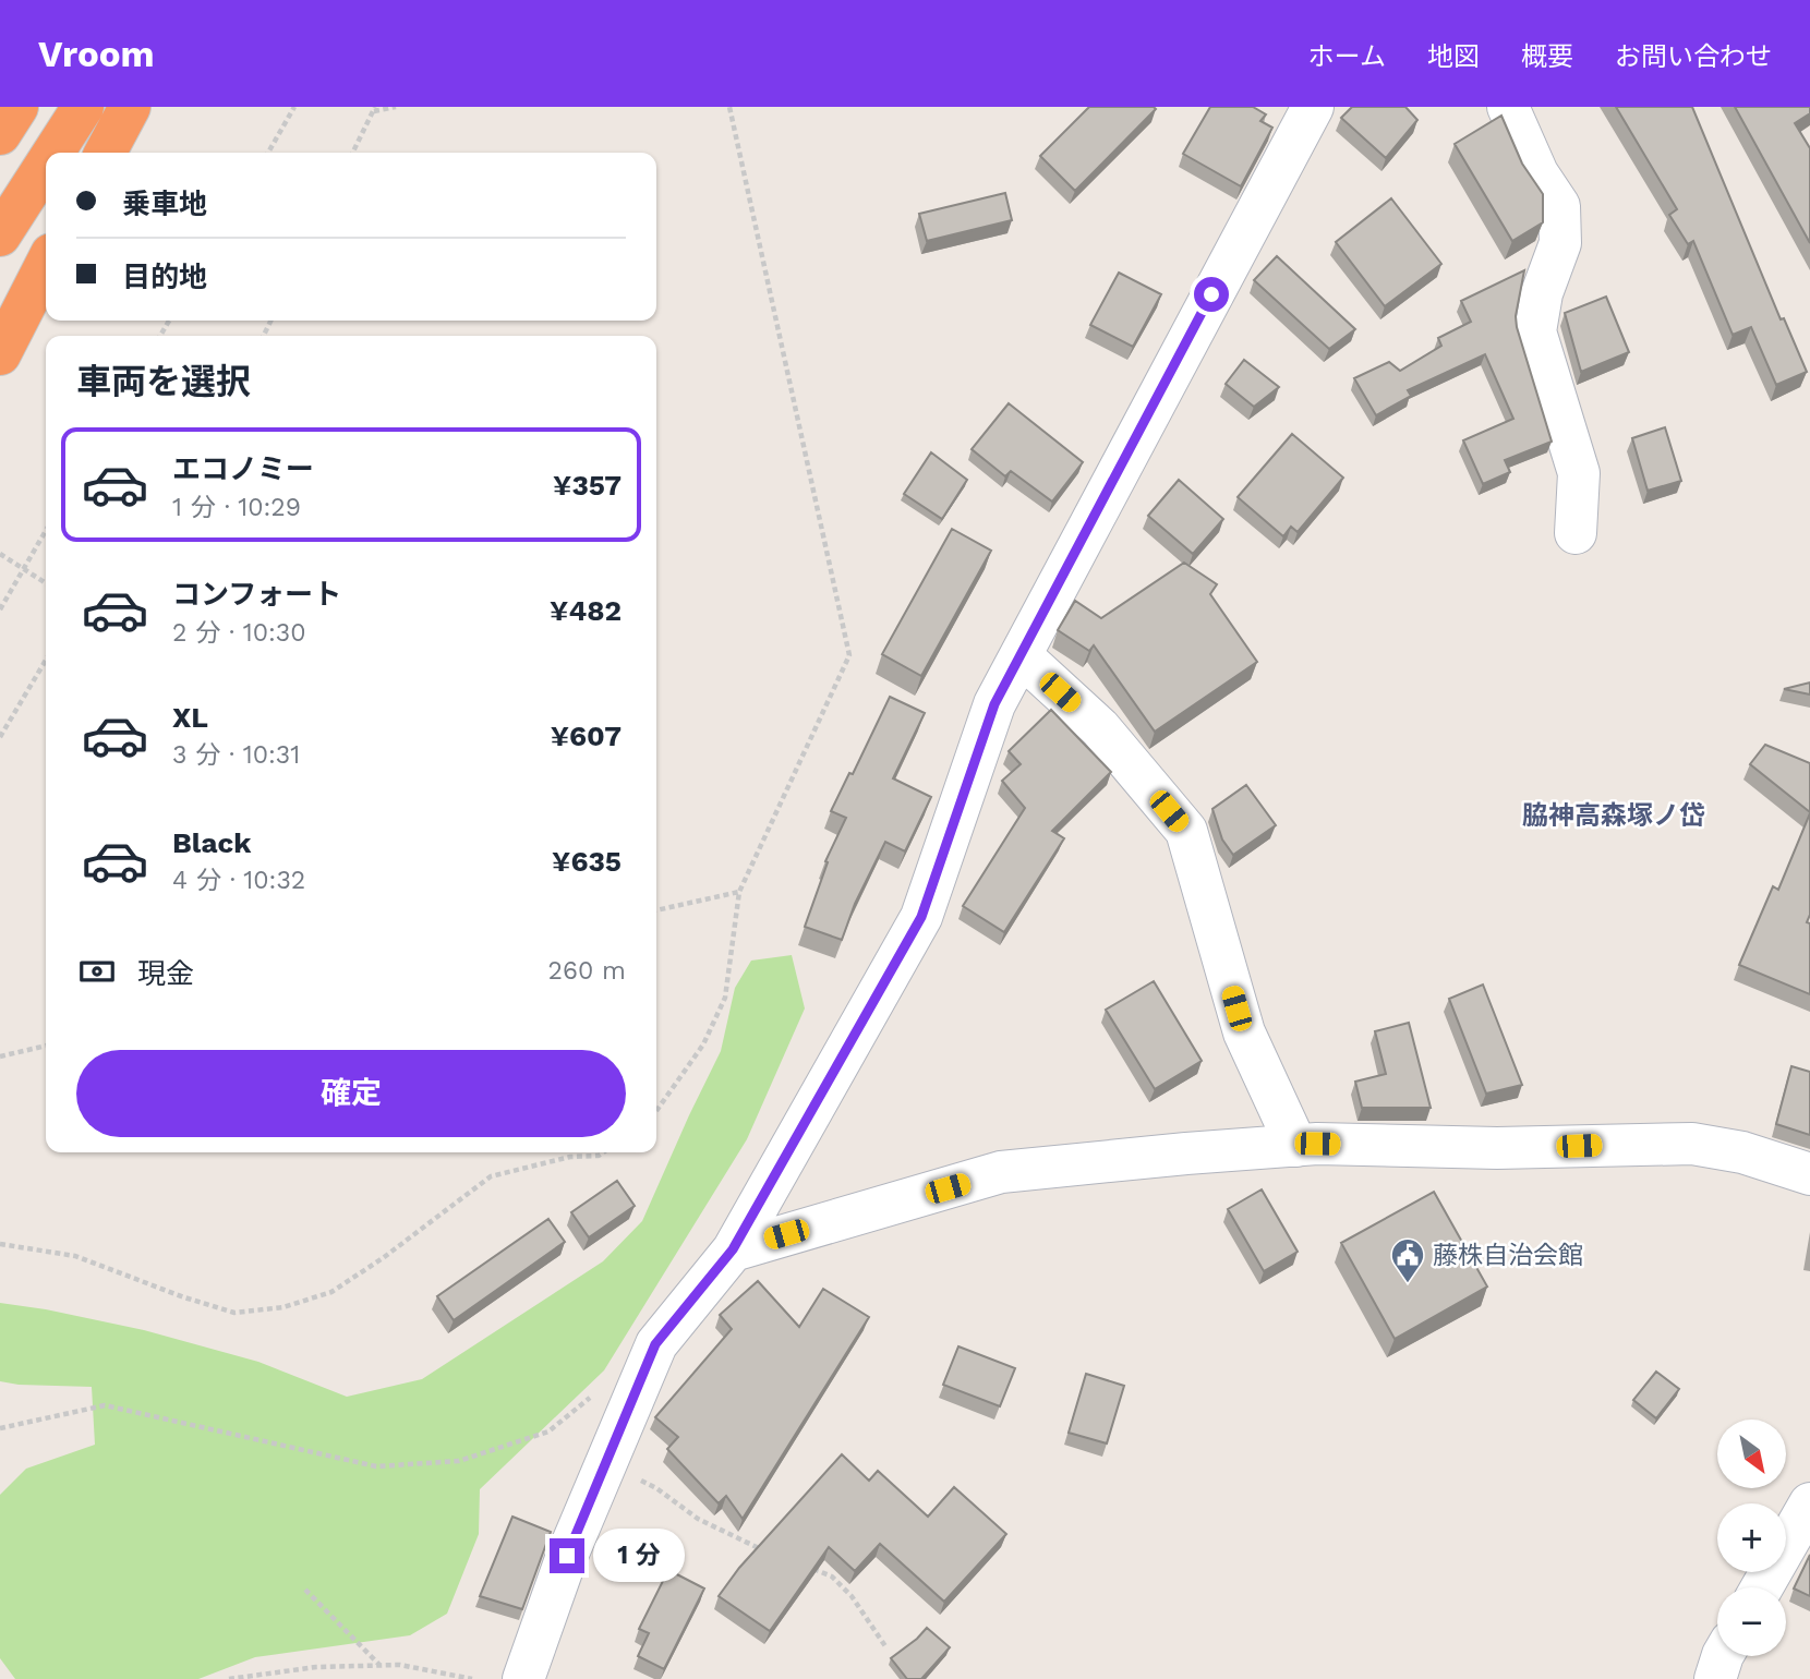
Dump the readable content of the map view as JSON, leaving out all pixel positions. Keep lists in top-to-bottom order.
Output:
{
  "districts": ["脇神高森塚ノ岱"],
  "places": {
    "public building": ["藤株自治会館"]
  },
  "north": "bottom right",
  "page": {
    "header": "Vroom",
    "nav": [
      "ホーム",
      "地図",
      "概要",
      "お問い合わせ"
    ],
    "banner": ["乗車地", "目的地"],
    "heading": "車両を選択",
    "list": [
      {
        "name": "エコノミー",
        "note": "1 分 · 10:29",
        "value": "¥357"
      },
      {
        "name": "コンフォート",
        "note": "2 分 · 10:30",
        "value": "¥482"
      },
      {
        "name": "XL",
        "note": "3 分 · 10:31",
        "value": "¥607"
      },
      {
        "name": "Black",
        "note": "4 分 · 10:32",
        "value": "¥635"
      }
    ],
    "pay": ["現金", "260 m"],
    "buttons": "確定",
    "map_buttons": ["+", "−"],
    "bubble": "1 分"
  }
}
